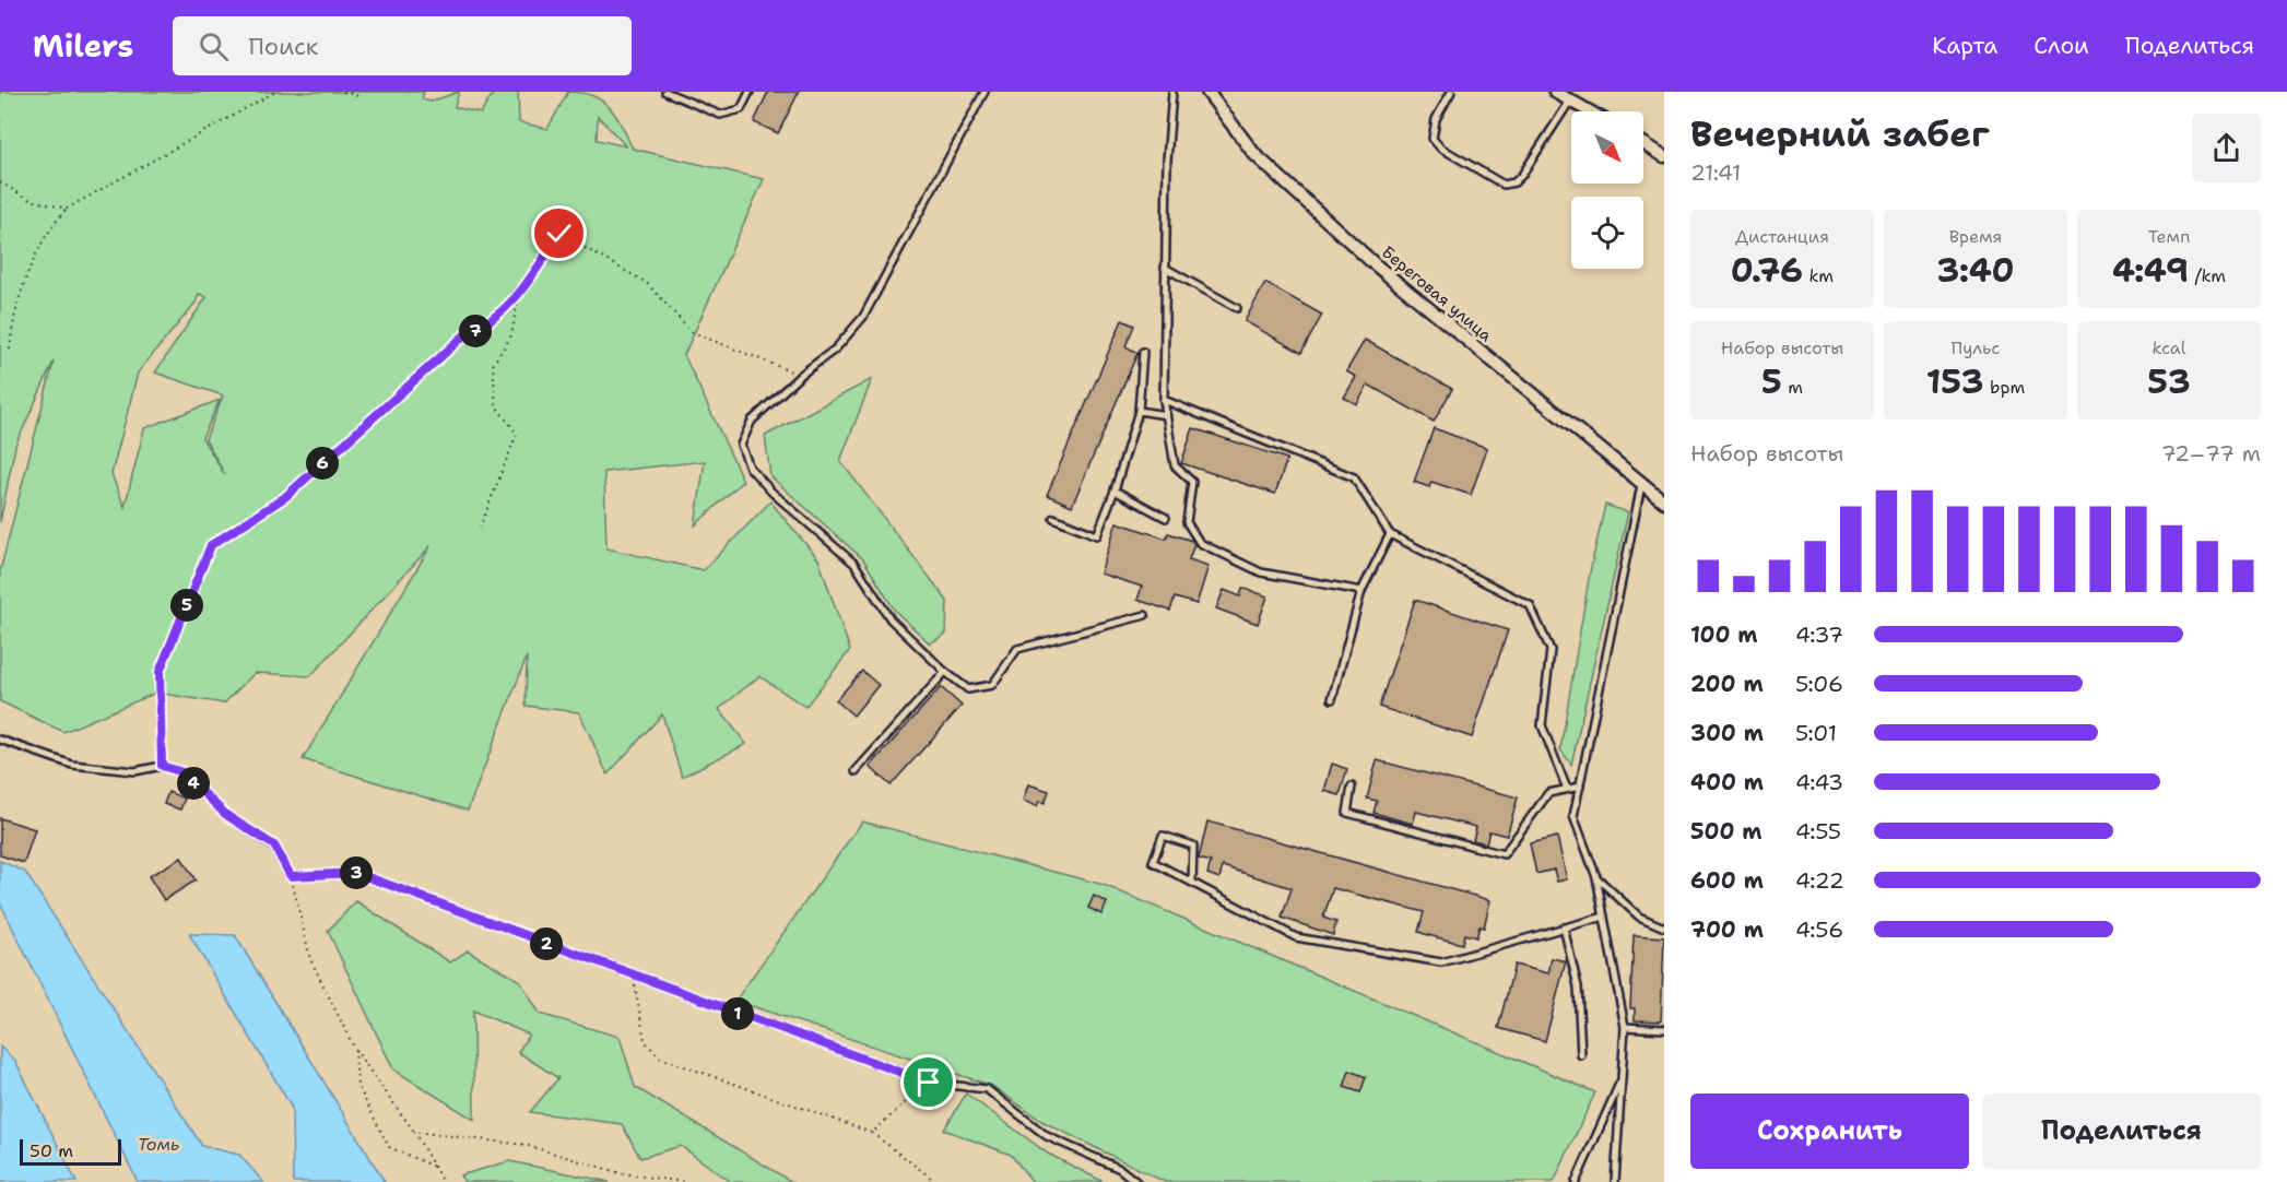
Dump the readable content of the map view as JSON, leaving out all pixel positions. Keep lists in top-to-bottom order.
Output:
{
  "streets": {
    "street": ["Береговая улица"]
  },
  "water": ["Томь"],
  "scale_bar": "50 m",
  "north": "bottom right",
  "page": {
    "header": "Milers",
    "search": "Поиск",
    "nav": ["Карта", "Слои", "Поделиться"],
    "heading": ["Вечерний забег", "21:41"],
    "stats": [
      ["Дистанция", "0.76 km"],
      ["Время", "3:40"],
      ["Темп", "4:49 /km"],
      ["Набор высоты", "5 m"],
      ["Пульс", "153 bpm"],
      ["kcal", "53"]
    ],
    "pins": [
      "7",
      "6",
      "5",
      "4",
      "3",
      "2",
      "1"
    ],
    "chart": ["Набор высоты", "72–77 m"],
    "list": [
      {
        "name": "100 m",
        "note": "4:37"
      },
      {
        "name": "200 m",
        "note": "5:06"
      },
      {
        "name": "300 m",
        "note": "5:01"
      },
      {
        "name": "400 m",
        "note": "4:43"
      },
      {
        "name": "500 m",
        "note": "4:55"
      },
      {
        "name": "600 m",
        "note": "4:22"
      },
      {
        "name": "700 m",
        "note": "4:56"
      }
    ],
    "buttons": ["Сохранить", "Поделиться"],
    "scale": "50 m"
  }
}
